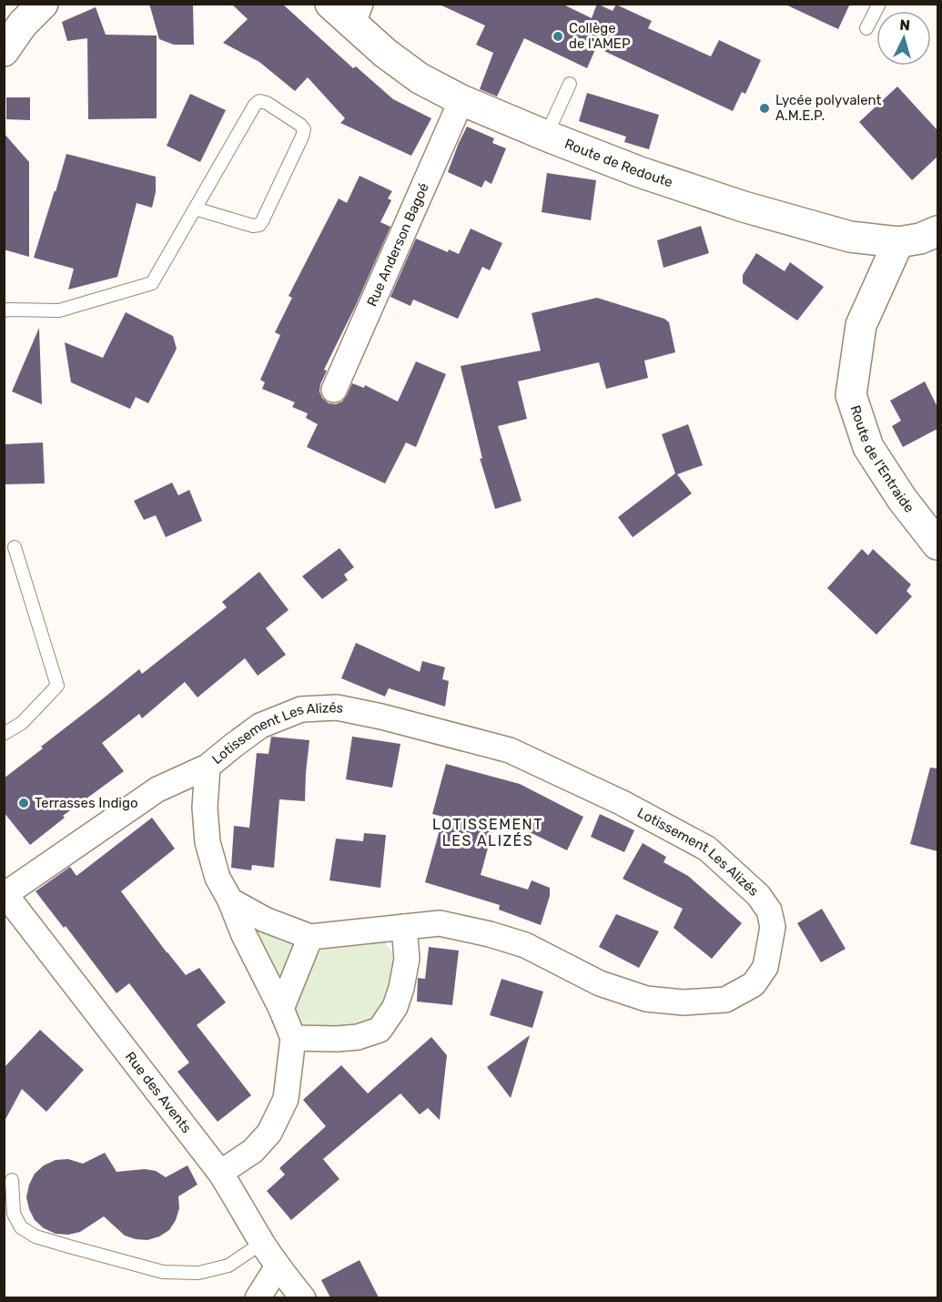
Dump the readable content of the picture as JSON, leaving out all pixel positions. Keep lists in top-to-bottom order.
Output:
{
  "streets": {
    "main road": ["Route de Redoute", "Route de l'Entraide"],
    "street": ["Rue Anderson Bagoé", "Lotissement Les Alizés", "Rue des Avents"]
  },
  "crossings": [
    ["Route de Redoute", "Rue Anderson Bagoé"],
    ["Route de Redoute", "Route de l'Entraide"],
    ["Lotissement Les Alizés", "Rue des Avents"]
  ],
  "districts": ["LOTISSEMENT LES ALIZÉS"],
  "places": ["Collège de l'AMEP", "Lycée polyvalent A.M.E.P.", "Terrasses Indigo"],
  "north": "top"
}
